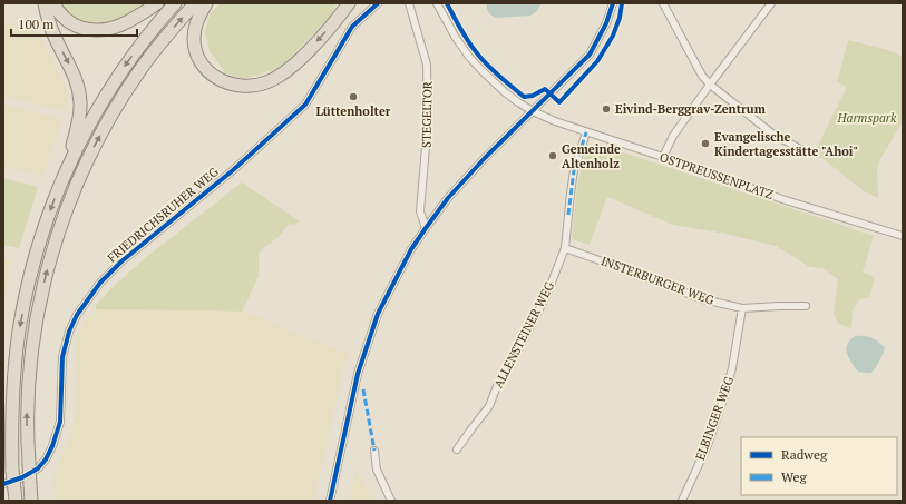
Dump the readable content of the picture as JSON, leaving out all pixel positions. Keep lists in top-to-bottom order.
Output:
{
  "streets": {
    "street": [
      "STEGELTOR",
      "OSTPREUSSENPLATZ",
      "FRIEDRICHSRUHER WEG",
      "INSTERBURGER WEG",
      "ALLENSTEINER WEG",
      "ELBINGER WEG"
    ]
  },
  "crossings": [
    ["OSTPREUSSENPLATZ", "ALLENSTEINER WEG"],
    ["INSTERBURGER WEG", "ALLENSTEINER WEG"],
    ["INSTERBURGER WEG", "ELBINGER WEG"]
  ],
  "parks": ["Harmspark"],
  "places": [
    "Lüttenholter",
    "Eivind-Berggrav-Zentrum",
    "Evangelische Kindertagesstätte \"Ahoi\"",
    "Gemeinde Altenholz"
  ],
  "legend": ["Radweg", "Weg"],
  "scale_bar": "100 m"
}
